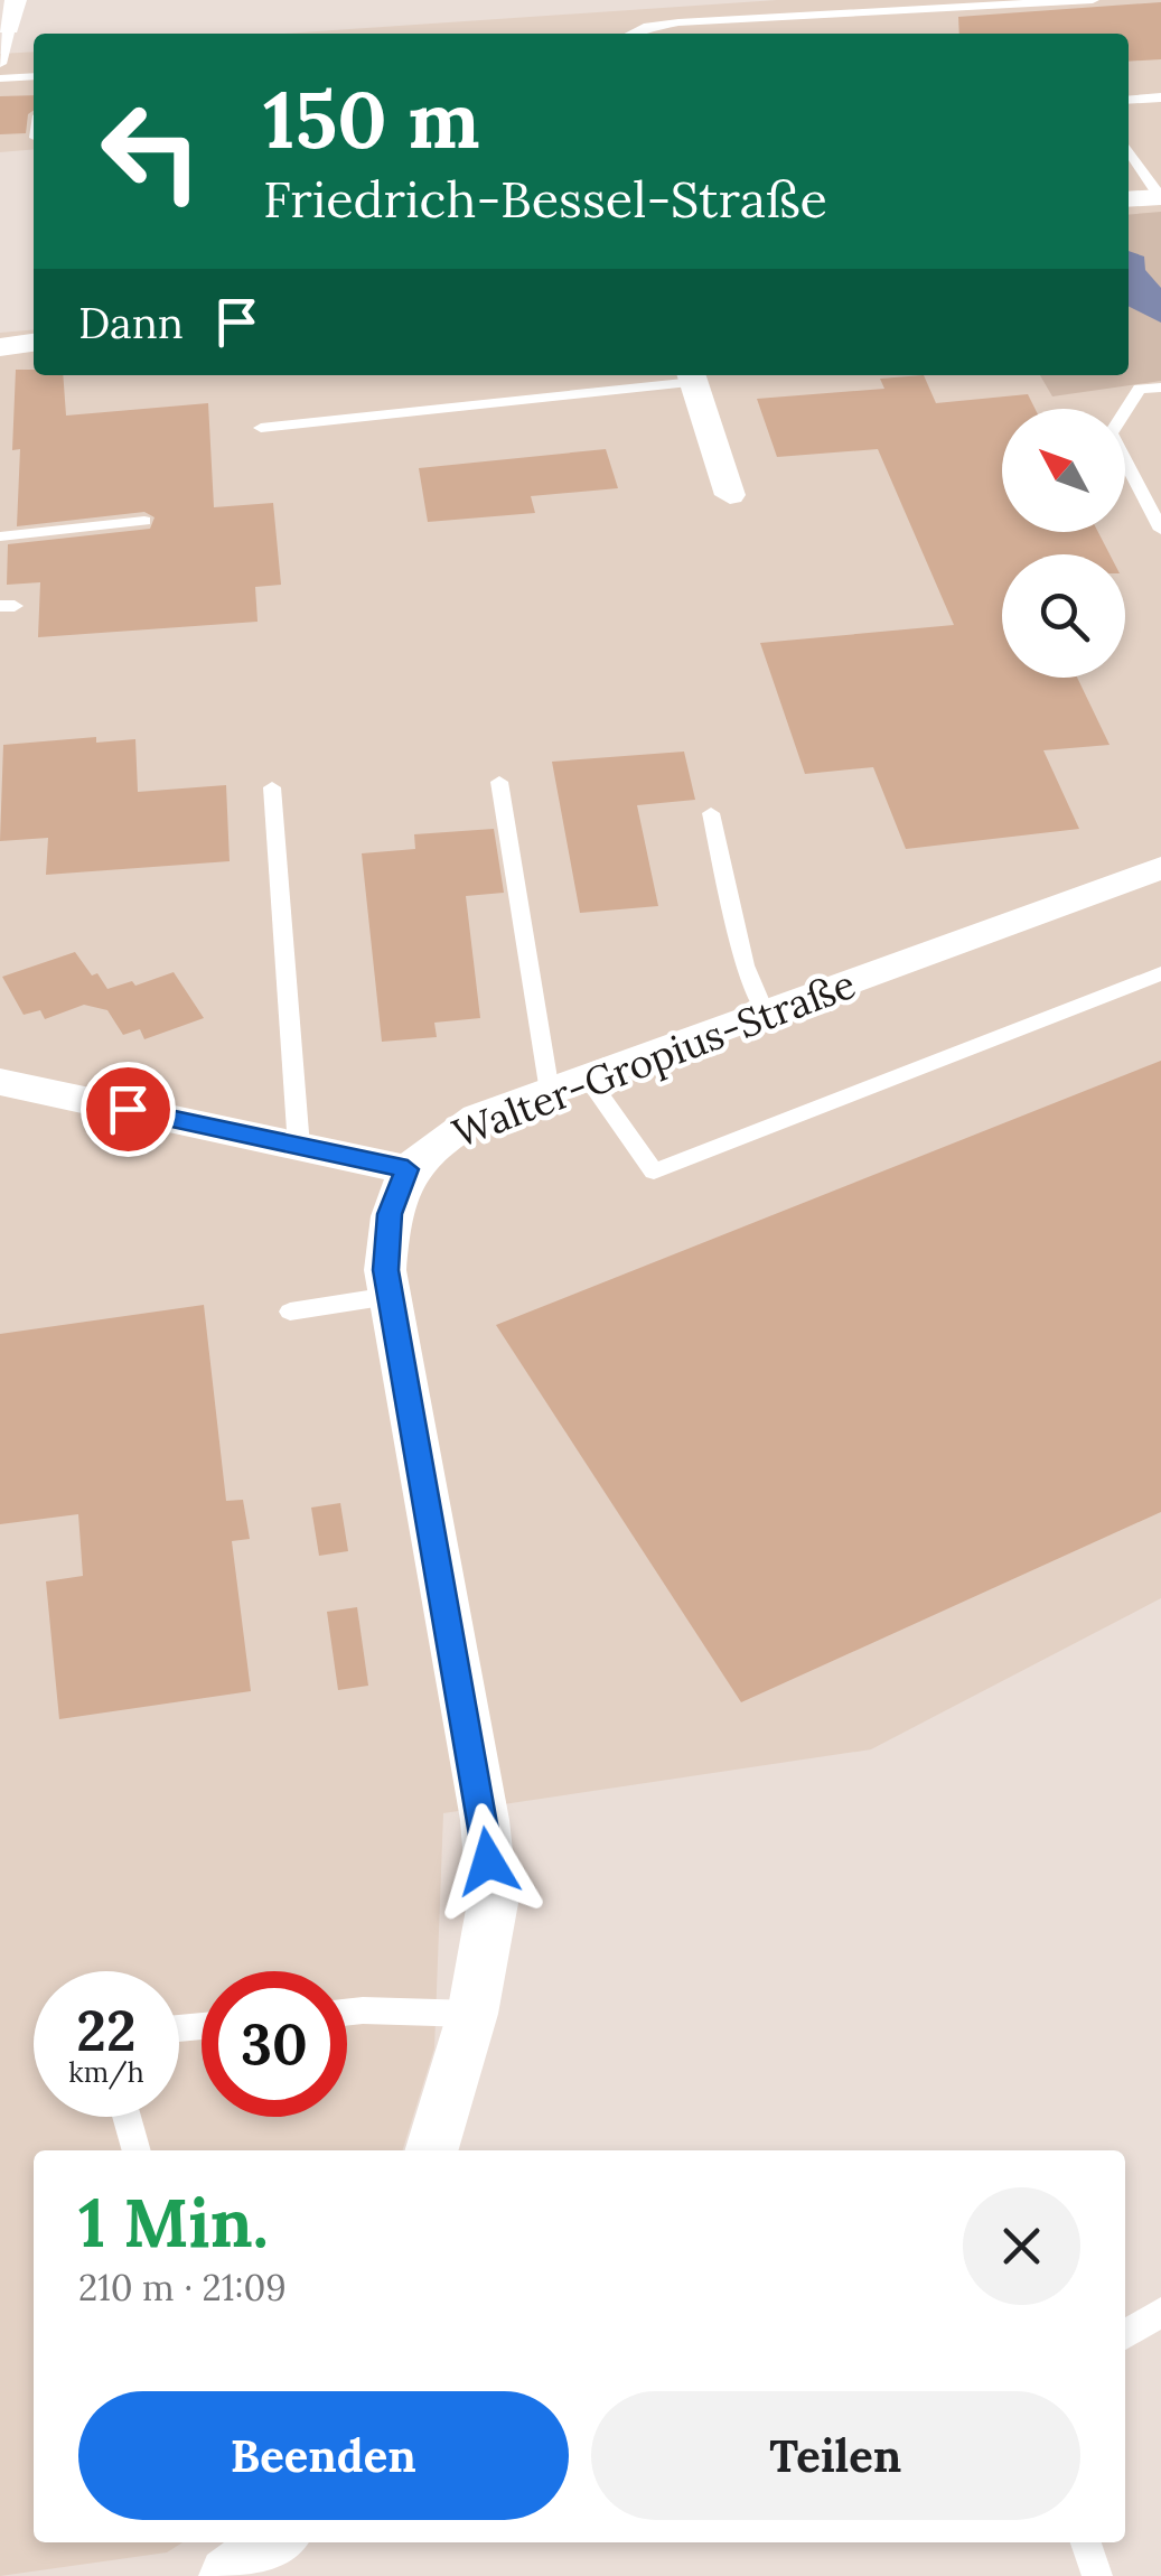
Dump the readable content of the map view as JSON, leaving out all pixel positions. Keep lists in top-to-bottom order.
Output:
{
  "streets": {
    "street": ["Walter-Gropius-Straße"]
  },
  "north": "top left",
  "page": {
    "turn": ["150 m", "Friedrich-Bessel-Straße"],
    "then": "Dann",
    "speed": "22 km/h",
    "limit": "30",
    "heading": ["1 Min.", "210 m · 21:09"],
    "buttons": ["Beenden", "Teilen"]
  }
}
